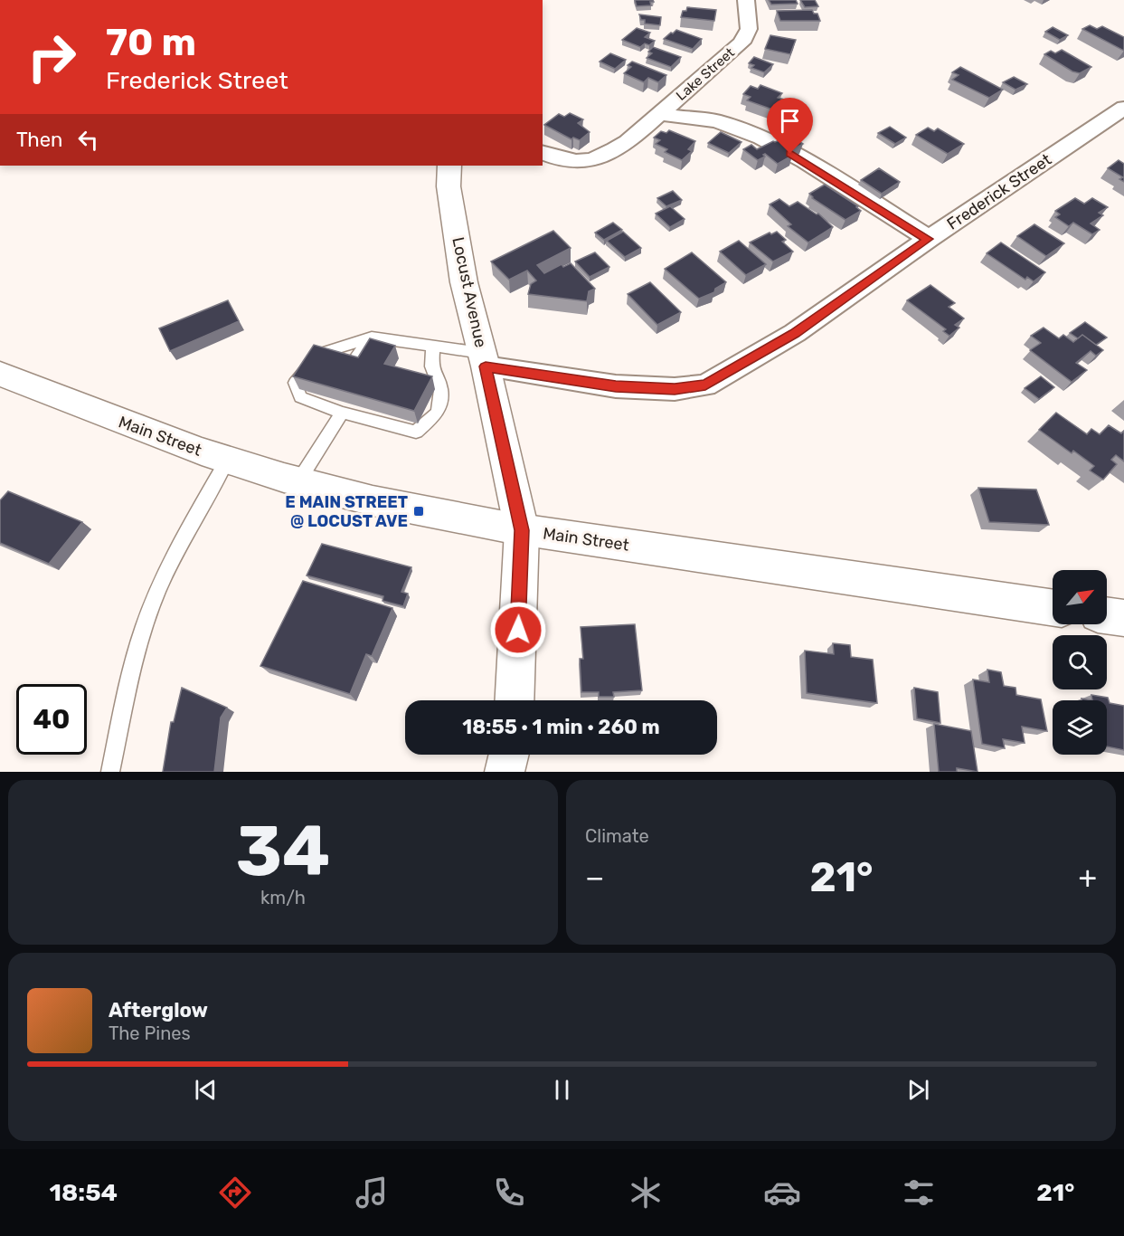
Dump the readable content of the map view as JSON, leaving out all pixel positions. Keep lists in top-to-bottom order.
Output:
{
  "streets": {
    "main road": ["Locust Avenue", "Main Street"],
    "street": ["Lake Street", "Frederick Street"]
  },
  "crossings": [
    ["Frederick Street", "Locust Avenue"],
    ["Locust Avenue", "Main Street"]
  ],
  "places": {
    "transit": ["E MAIN STREET @ LOCUST AVE"]
  },
  "north": "top right",
  "page": {
    "turn": ["70 m", "Frederick Street"],
    "then": "Then",
    "limit": "40",
    "trip": "18:55 · 1 min · 260 m",
    "tile": [
      ["34", "km/h"],
      "Climate"
    ],
    "heat": ["−", "21°", "+"],
    "song": ["Afterglow", "The Pines"],
    "tabs": ["18:54", "21°"]
  }
}
